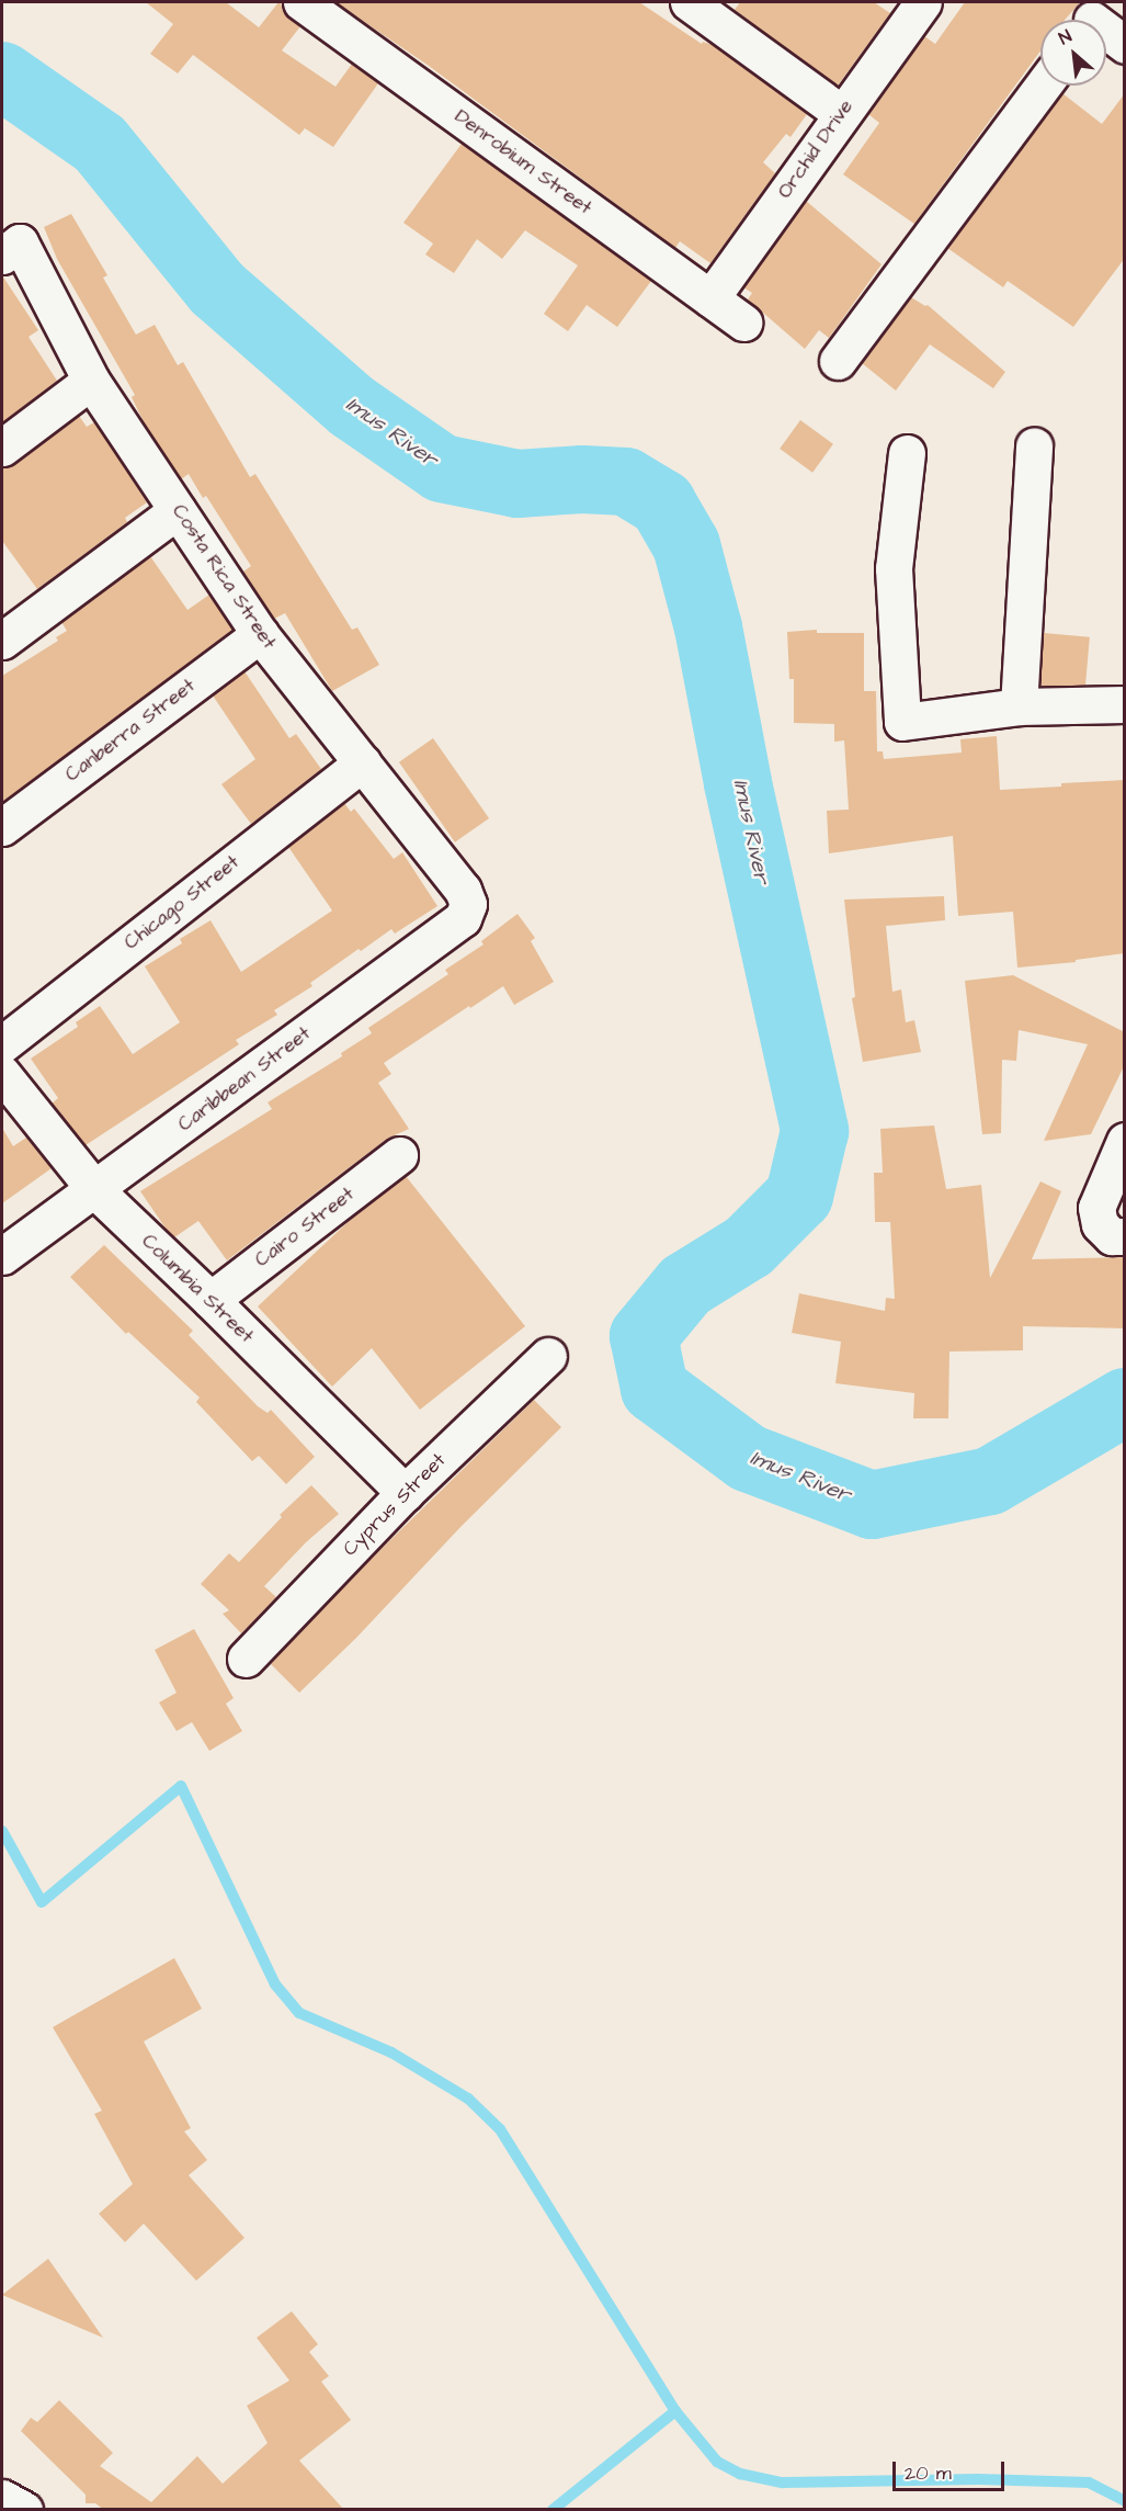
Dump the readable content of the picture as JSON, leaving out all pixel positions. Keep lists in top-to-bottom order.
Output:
{
  "streets": {
    "street": [
      "Orchid Drive",
      "Denrobium Street",
      "Costa Rica Street",
      "Canberra Street",
      "Chicago Street",
      "Caribbean Street",
      "Cairo Street",
      "Columbia Street",
      "Cyprus Street"
    ]
  },
  "crossings": [
    ["Orchid Drive", "Denrobium Street"],
    ["Costa Rica Street", "Canberra Street"],
    ["Costa Rica Street", "Chicago Street"],
    ["Costa Rica Street", "Caribbean Street"],
    ["Caribbean Street", "Columbia Street"],
    ["Cairo Street", "Columbia Street"],
    ["Columbia Street", "Cyprus Street"]
  ],
  "water": ["Imus River"],
  "scale_bar": "20 m",
  "north": "top left"
}
